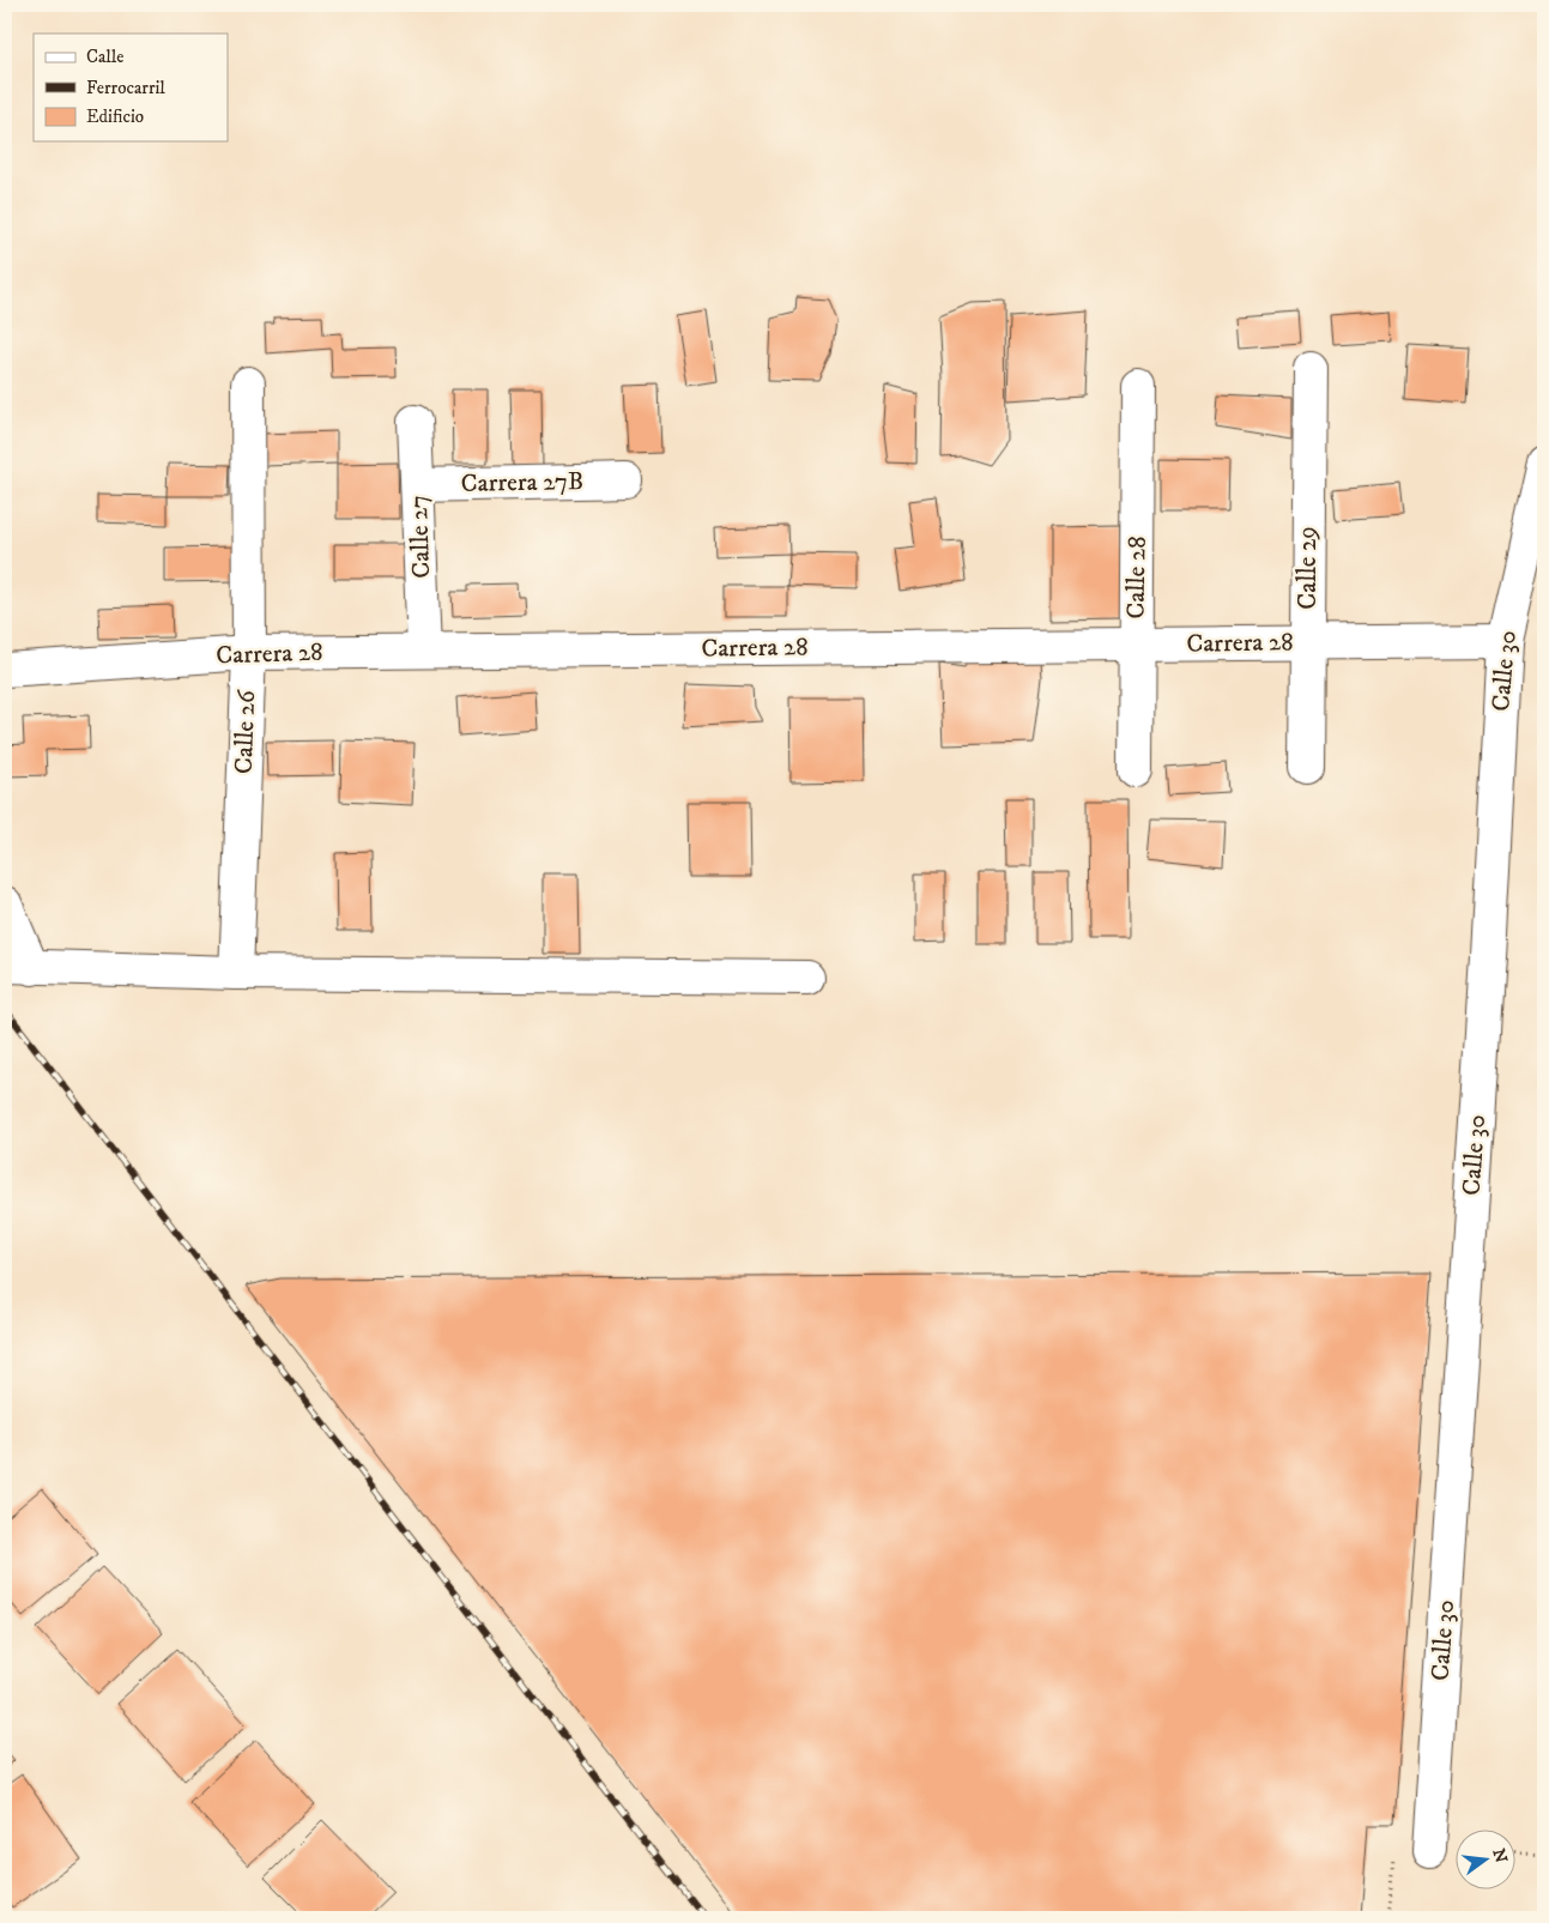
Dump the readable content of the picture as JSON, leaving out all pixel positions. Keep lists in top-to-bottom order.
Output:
{
  "streets": {
    "street": [
      "Carrera 27B",
      "Calle 27",
      "Calle 29",
      "Calle 28",
      "Carrera 28",
      "Calle 30",
      "Calle 26"
    ]
  },
  "crossings": [
    ["Carrera 27B", "Calle 27"],
    ["Calle 27", "Carrera 28"],
    ["Calle 29", "Carrera 28"],
    ["Calle 28", "Carrera 28"],
    ["Carrera 28", "Calle 30"],
    ["Carrera 28", "Calle 26"]
  ],
  "legend": ["Calle", "Ferrocarril", "Edificio"],
  "north": "right"
}
